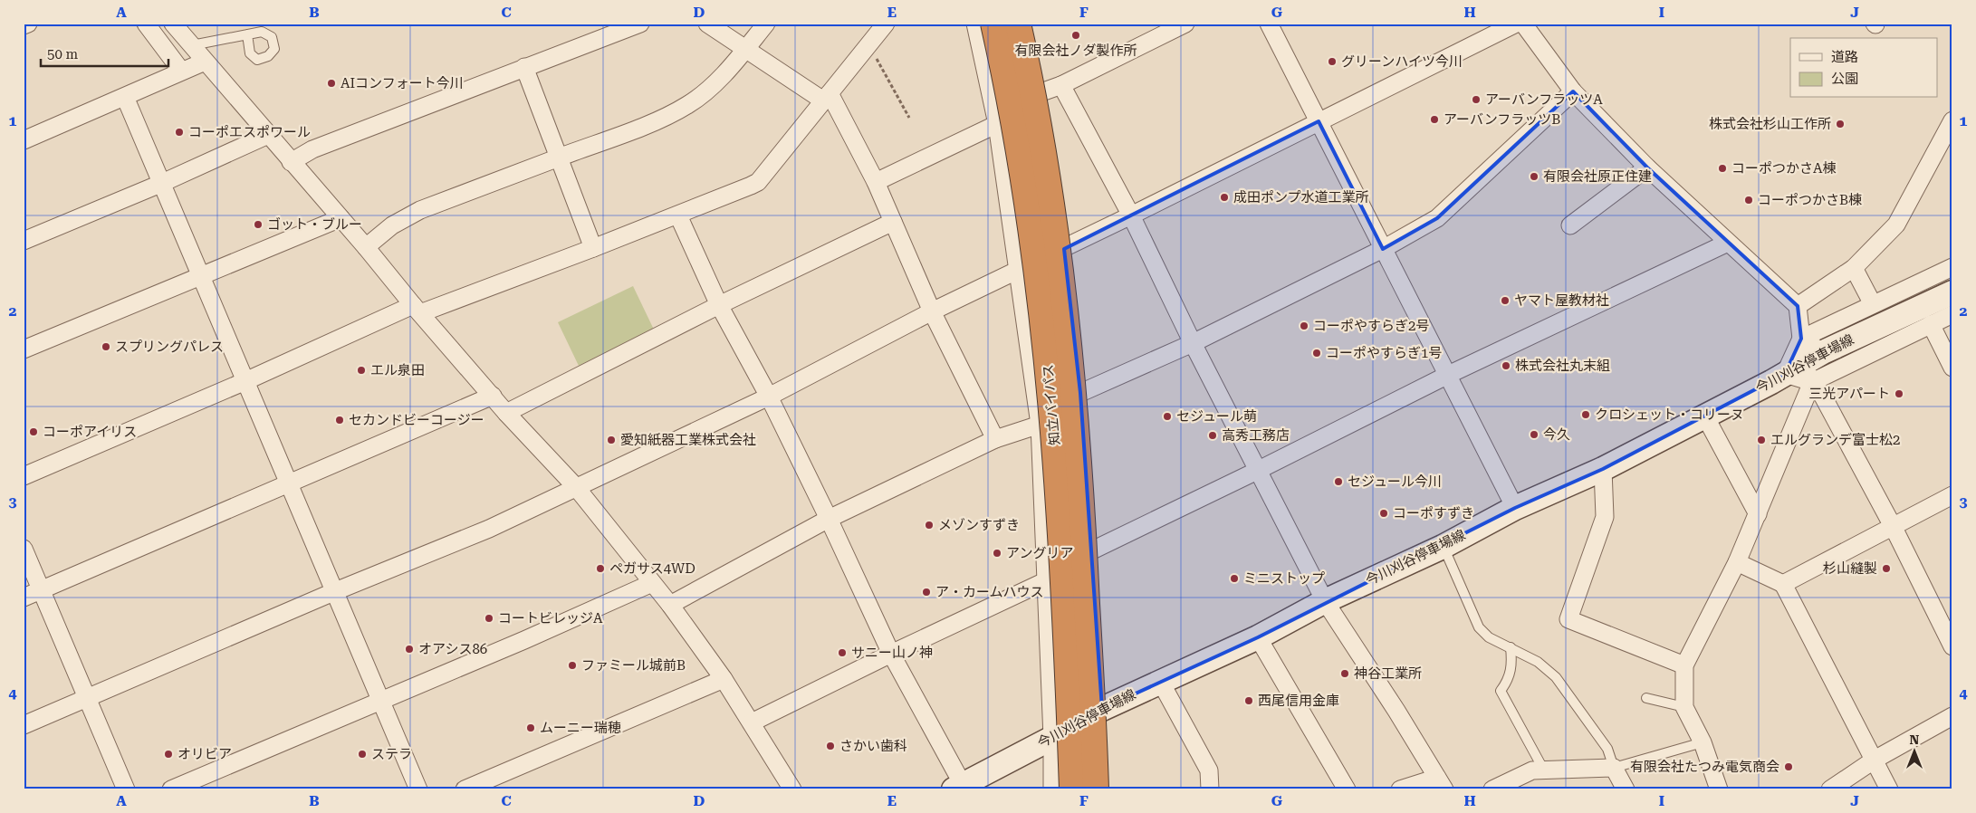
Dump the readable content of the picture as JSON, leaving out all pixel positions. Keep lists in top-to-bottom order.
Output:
{
  "streets": {
    "highway": ["知立バイパス"],
    "main road": ["今川刈谷停車場線"]
  },
  "places": [
    "有限会社ノダ製作所",
    "グリーンハイツ今川",
    "AIコンフォート今川",
    "アーバンフラッツA",
    "アーバンフラッツB",
    "株式会社杉山工作所",
    "コーポエスポワール",
    "コーポつかさA棟",
    "有限会社原正住建",
    "成田ポンプ水道工業所",
    "コーポつかさB棟",
    "ゴット・ブルー",
    "ヤマト屋教材社",
    "コーポやすらぎ2号",
    "スプリングパレス",
    "コーポやすらぎ1号",
    "株式会社丸末組",
    "エル泉田",
    "三光アパート",
    "クロシェット・コリーヌ",
    "セジュール萌",
    "セカンドビーコージー",
    "コーポアイリス",
    "今久",
    "高秀工務店",
    "愛知紙器工業株式会社",
    "エルグランデ富士松2",
    "セジュール今川",
    "コーポすずき",
    "メゾンすずき",
    "アングリア",
    "ペガサス4WD",
    "杉山縫製",
    "ミニストップ",
    "ア・カームハウス",
    "コートビレッジA",
    "オアシス86",
    "サニー山ノ神",
    "ファミール城前B",
    "神谷工業所",
    "西尾信用金庫",
    "ムーニー瑞穂",
    "さかい歯科",
    "オリビア",
    "ステラ",
    "有限会社たつみ電気商会"
  ],
  "legend": ["道路", "公園"],
  "scale_bar": "50 m",
  "north": "top",
  "grid": {
    "columns": [
      "A",
      "B",
      "C",
      "D",
      "E",
      "F",
      "G",
      "H",
      "I",
      "J"
    ],
    "rows": [
      "1",
      "2",
      "3",
      "4"
    ]
  }
}
